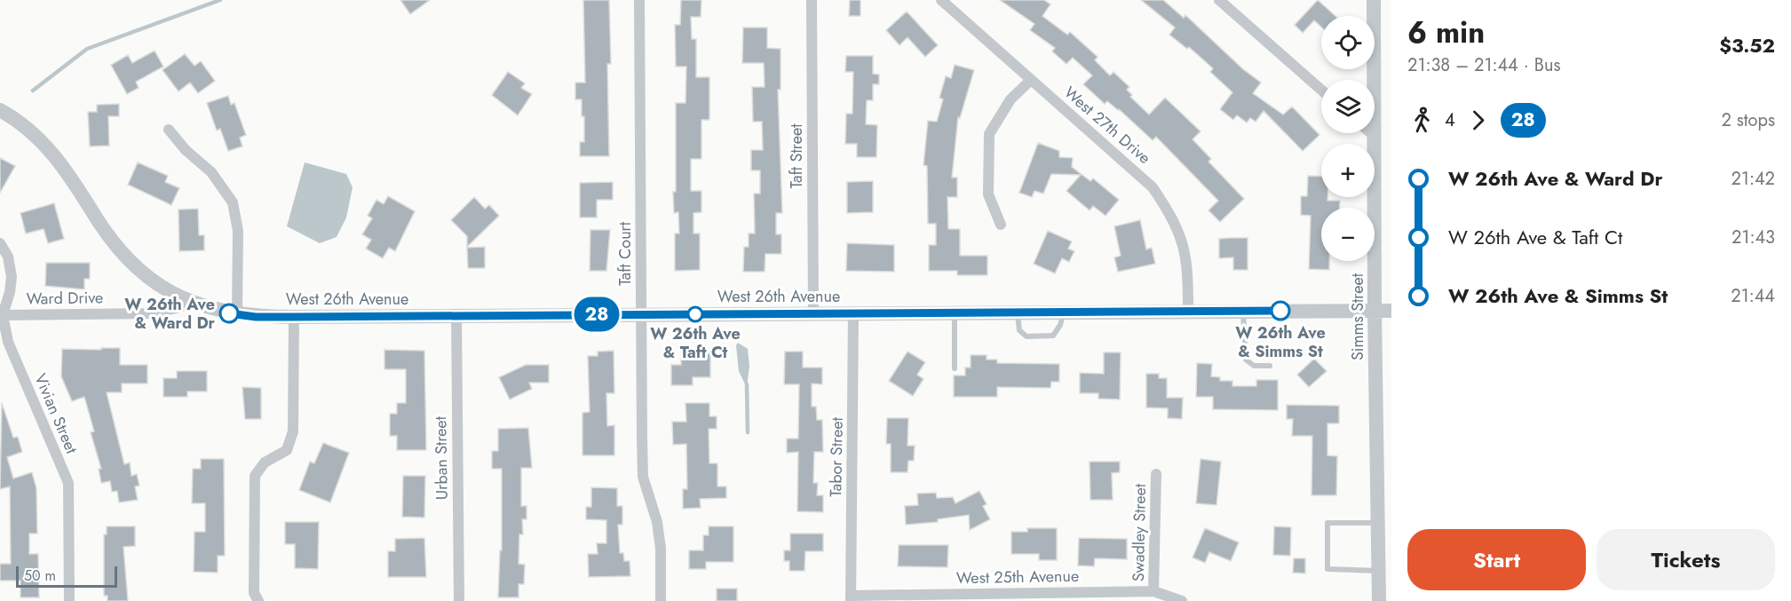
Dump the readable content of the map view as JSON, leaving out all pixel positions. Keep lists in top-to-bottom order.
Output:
{
  "streets": {
    "street": [
      "West 27th Drive",
      "Taft Street",
      "Taft Court",
      "West 26th Avenue",
      "Ward Drive",
      "Simms Street",
      "Vivian Street",
      "Tabor Street",
      "Urban Street",
      "Swadley Street",
      "West 25th Avenue"
    ]
  },
  "crossings": [
    ["West 27th Drive", "West 26th Avenue"],
    ["Taft Street", "West 26th Avenue"],
    ["Taft Court", "West 26th Avenue"],
    ["West 26th Avenue", "Ward Drive"],
    ["West 26th Avenue", "Simms Street"],
    ["West 26th Avenue", "Tabor Street"],
    ["West 26th Avenue", "Urban Street"],
    ["Ward Drive", "Vivian Street"],
    ["Tabor Street", "West 25th Avenue"],
    ["Swadley Street", "West 25th Avenue"]
  ],
  "places": ["W 26th Ave & Simms St", "W 26th Ave & Ward Dr", "W 26th Ave & Taft Ct"],
  "lines": ["bus line 28"],
  "scale_bar": "50 m",
  "page": {
    "on_map": "28",
    "heading": ["6 min", "21:38 – 21:44 · Bus", "$3.52"],
    "map_buttons": ["+", "−"],
    "legs": ["4", "28", "2 stops"],
    "list": [
      {
        "name": "W 26th Ave & Ward Dr",
        "value": "21:42"
      },
      {
        "name": "W 26th Ave & Taft Ct",
        "value": "21:43"
      },
      {
        "name": "W 26th Ave & Simms St",
        "value": "21:44"
      }
    ],
    "buttons": ["Start", "Tickets"],
    "scale": "50 m"
  }
}
